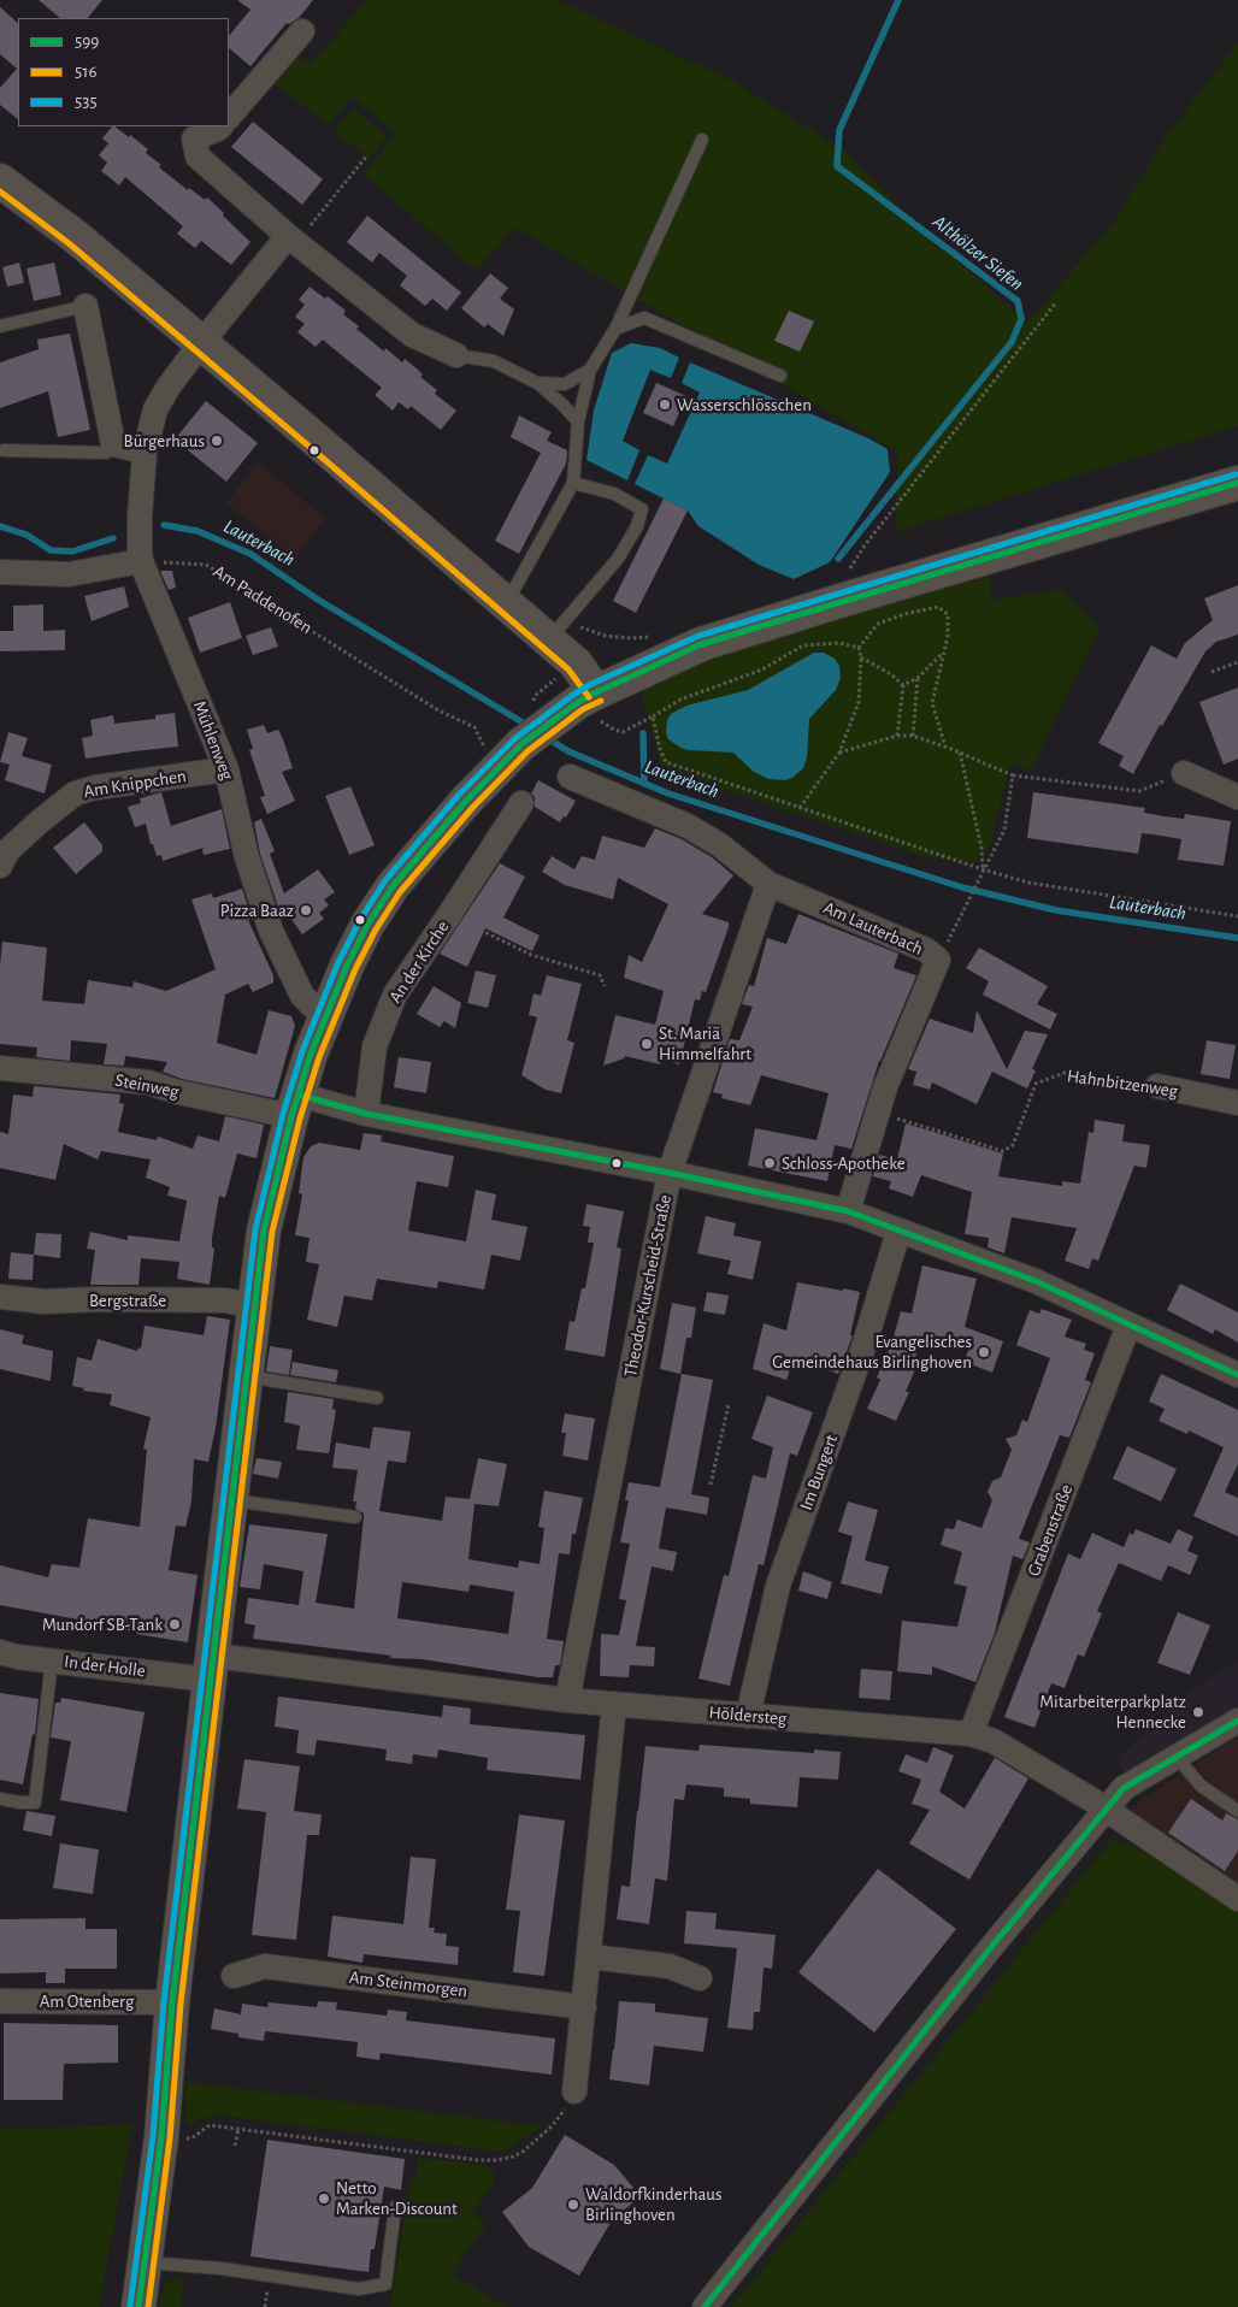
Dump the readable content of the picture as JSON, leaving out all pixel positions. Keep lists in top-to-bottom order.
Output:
{
  "streets": {
    "street": [
      "Mühlenweg",
      "Am Knippchen",
      "Am Lauterbach",
      "An der Kirche",
      "Hahnbitzenweg",
      "Steinweg",
      "Theodor-Kurscheid-Straße",
      "Bergstraße",
      "Im Bungert",
      "Grabenstraße",
      "In der Holle",
      "Höldersteg",
      "Am Steinmorgen",
      "Am Otenberg"
    ],
    "path": ["Am Paddenofen"]
  },
  "crossings": [
    ["Am Paddenofen", "Mühlenweg"],
    ["Mühlenweg", "Am Knippchen"],
    ["Am Lauterbach", "Hahnbitzenweg"],
    ["Am Lauterbach", "Steinweg"],
    ["Am Lauterbach", "Theodor-Kurscheid-Straße"],
    ["An der Kirche", "Steinweg"],
    ["Steinweg", "Theodor-Kurscheid-Straße"],
    ["Steinweg", "Im Bungert"],
    ["Steinweg", "Grabenstraße"],
    ["Theodor-Kurscheid-Straße", "Höldersteg"],
    ["Im Bungert", "Höldersteg"],
    ["Grabenstraße", "Höldersteg"],
    ["In der Holle", "Höldersteg"]
  ],
  "water": ["Althölzer Siefen", "Lauterbach"],
  "places": [
    "Wasserschlösschen",
    "Bürgerhaus",
    "Pizza Baaz",
    "St. Mariä Himmelfahrt",
    "Schloss-Apotheke",
    "Evangelisches Gemeindehaus Birlinghoven",
    "Mundorf SB-Tank",
    "Mitarbeiterparkplatz Hennecke",
    "Netto Marken-Discount",
    "Waldorfkinderhaus Birlinghoven"
  ],
  "lines": ["transit line 516", "transit line 535", "transit line 599"],
  "legend": ["599", "516", "535"]
}
